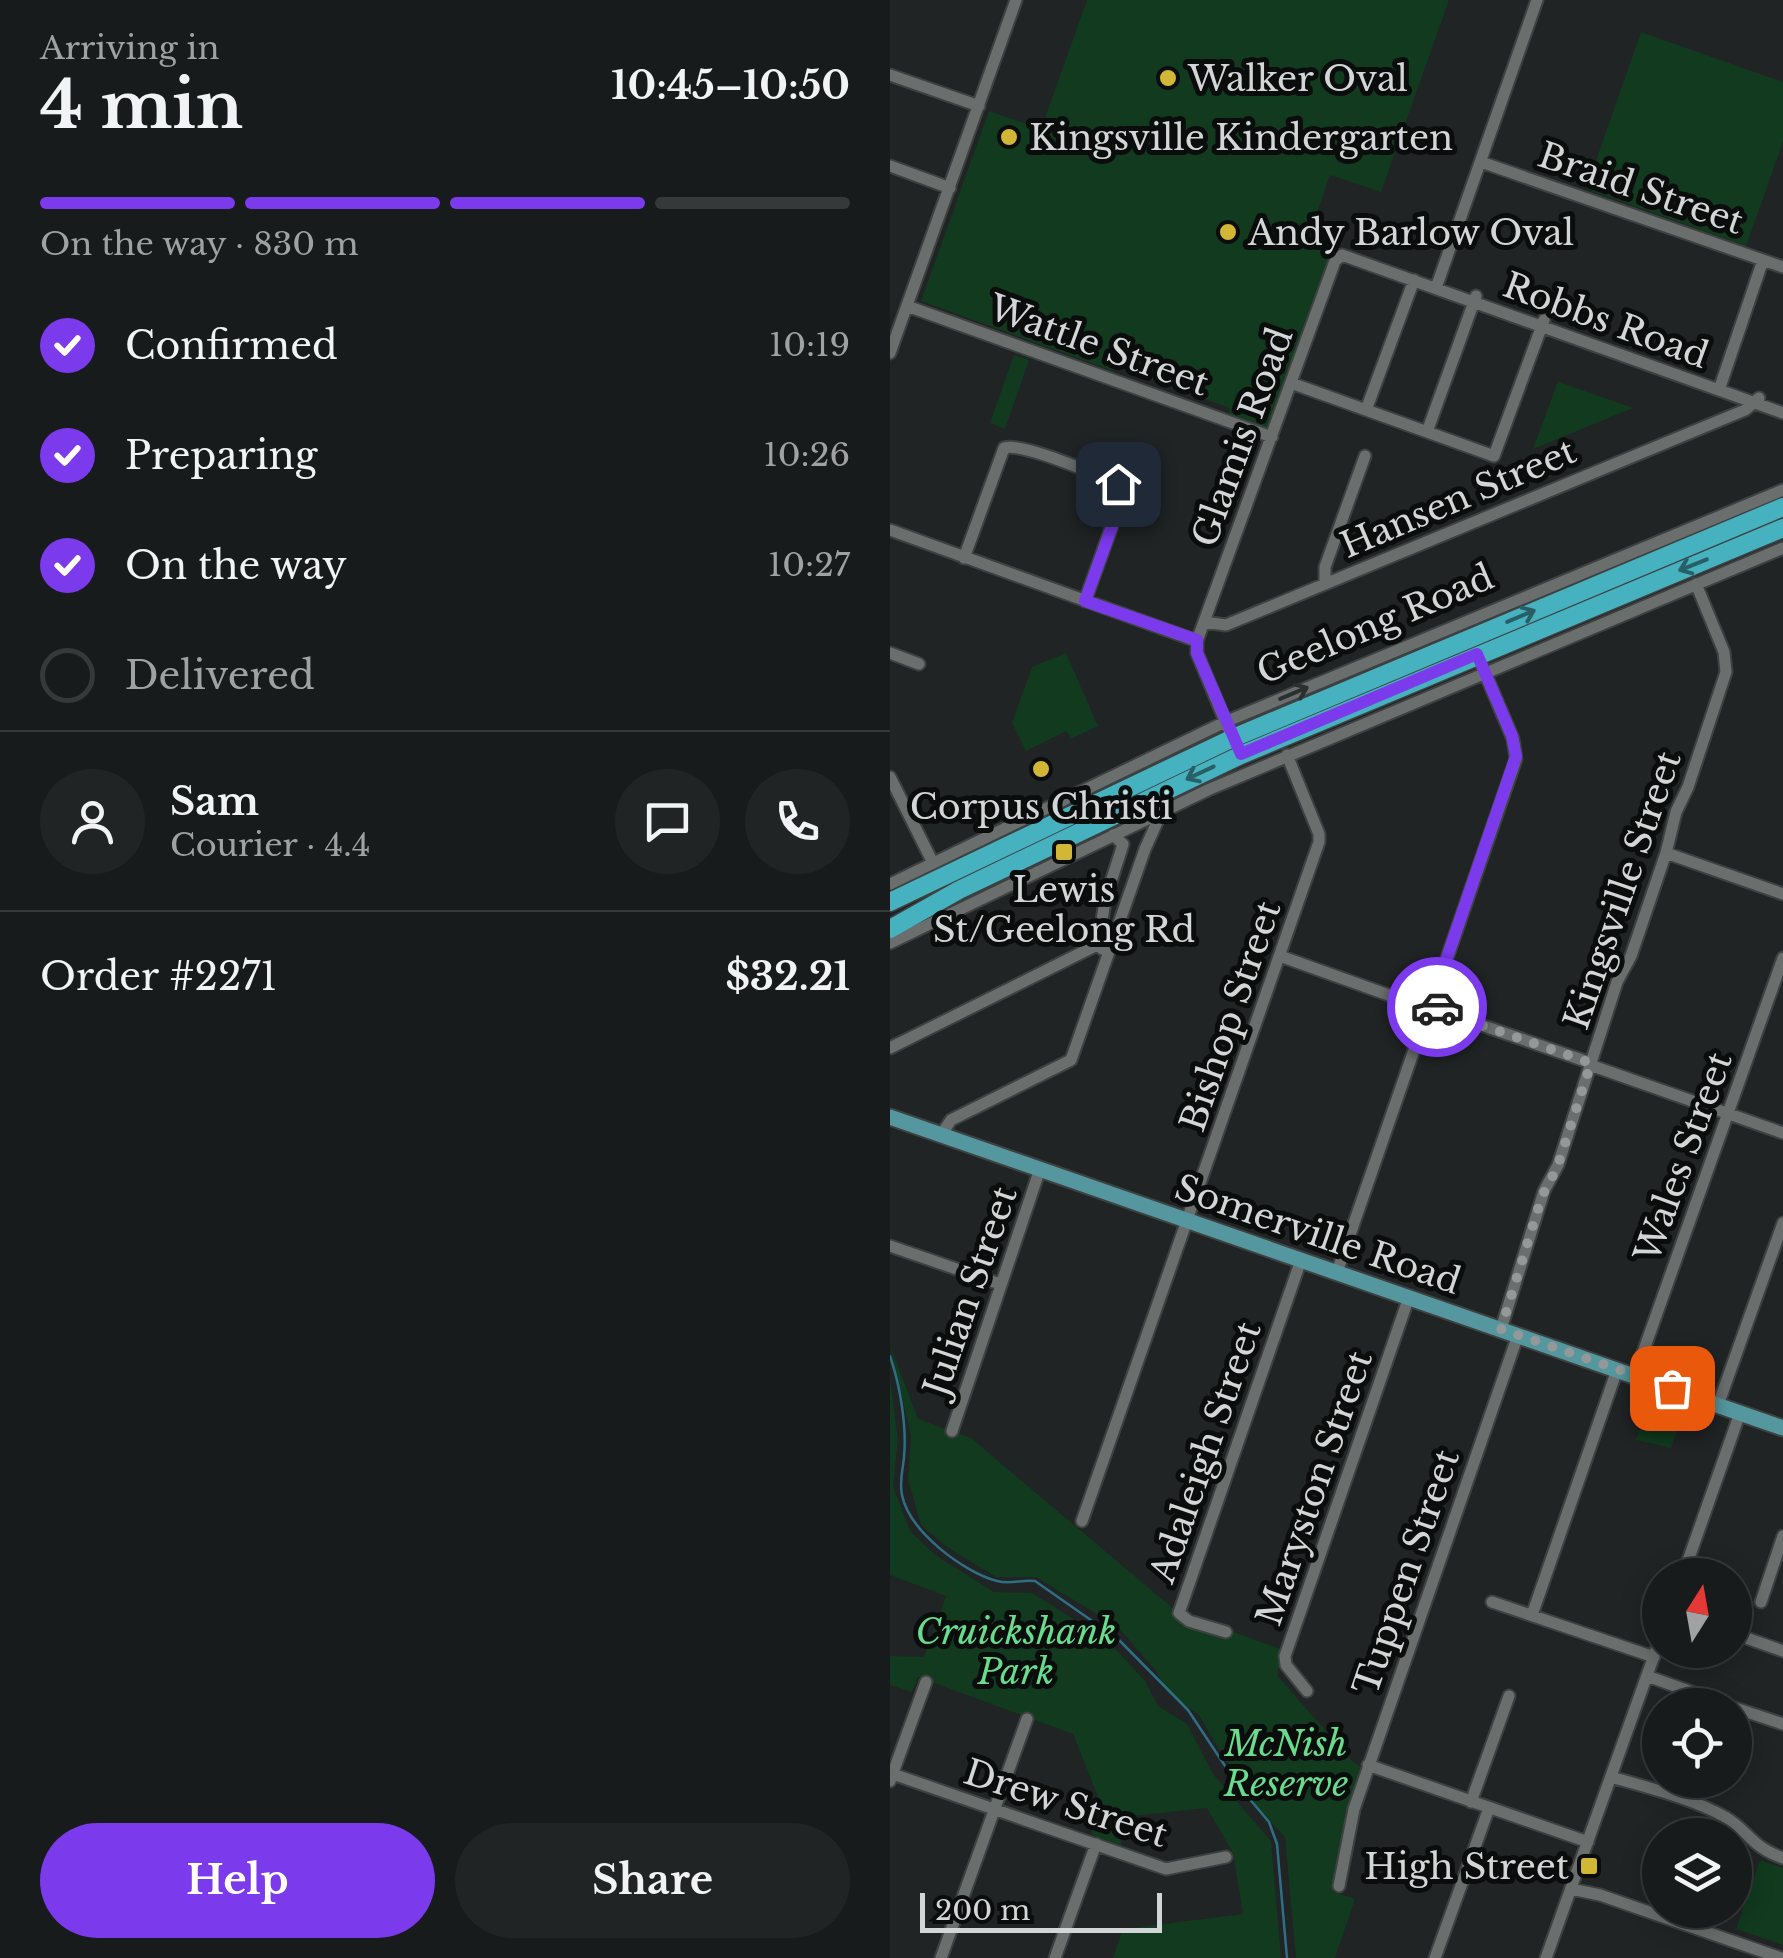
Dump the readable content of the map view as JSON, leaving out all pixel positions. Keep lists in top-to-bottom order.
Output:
{
  "streets": {
    "highway": ["Geelong Road"],
    "main road": ["Somerville Road"],
    "street": [
      "Braid Street",
      "Robbs Road",
      "Wattle Street",
      "Glamis Road",
      "Hansen Street",
      "Kingsville Street",
      "Bishop Street",
      "Wales Street",
      "Julian Street",
      "Adaleigh Street",
      "Maryston Street",
      "Tuppen Street",
      "Drew Street"
    ]
  },
  "crossings": [
    ["Robbs Road", "Glamis Road"],
    ["Robbs Road", "Hansen Street"],
    ["Wattle Street", "Glamis Road"],
    ["Glamis Road", "Hansen Street"],
    ["Geelong Road", "Kingsville Street"],
    ["Geelong Road", "Bishop Street"],
    ["Kingsville Street", "Somerville Road"],
    ["Bishop Street", "Somerville Road"],
    ["Wales Street", "Somerville Road"],
    ["Somerville Road", "Julian Street"],
    ["Somerville Road", "Adaleigh Street"],
    ["Somerville Road", "Maryston Street"],
    ["Somerville Road", "Tuppen Street"]
  ],
  "parks": ["Cruickshank Park", "McNish Reserve"],
  "places": {
    "other": [
      "Walker Oval",
      "Kingsville Kindergarten",
      "Andy Barlow Oval",
      "Corpus Christi"
    ],
    "transit": ["Lewis St/Geelong Rd", "High Street"]
  },
  "scale_bar": "200 m",
  "north": "top",
  "page": {
    "heading": ["4 min", "Arriving in", "10:45–10:50"],
    "panel": [
      "Sam",
      "Courier · 4.4",
      "Order #2271",
      "$32.21"
    ],
    "bar": "On the way · 830 m",
    "list": [
      ["Confirmed", "10:19"],
      ["Preparing", "10:26"],
      ["On the way", "10:27"],
      "Delivered"
    ],
    "buttons": ["Help", "Share"],
    "scale": "200 m"
  }
}
